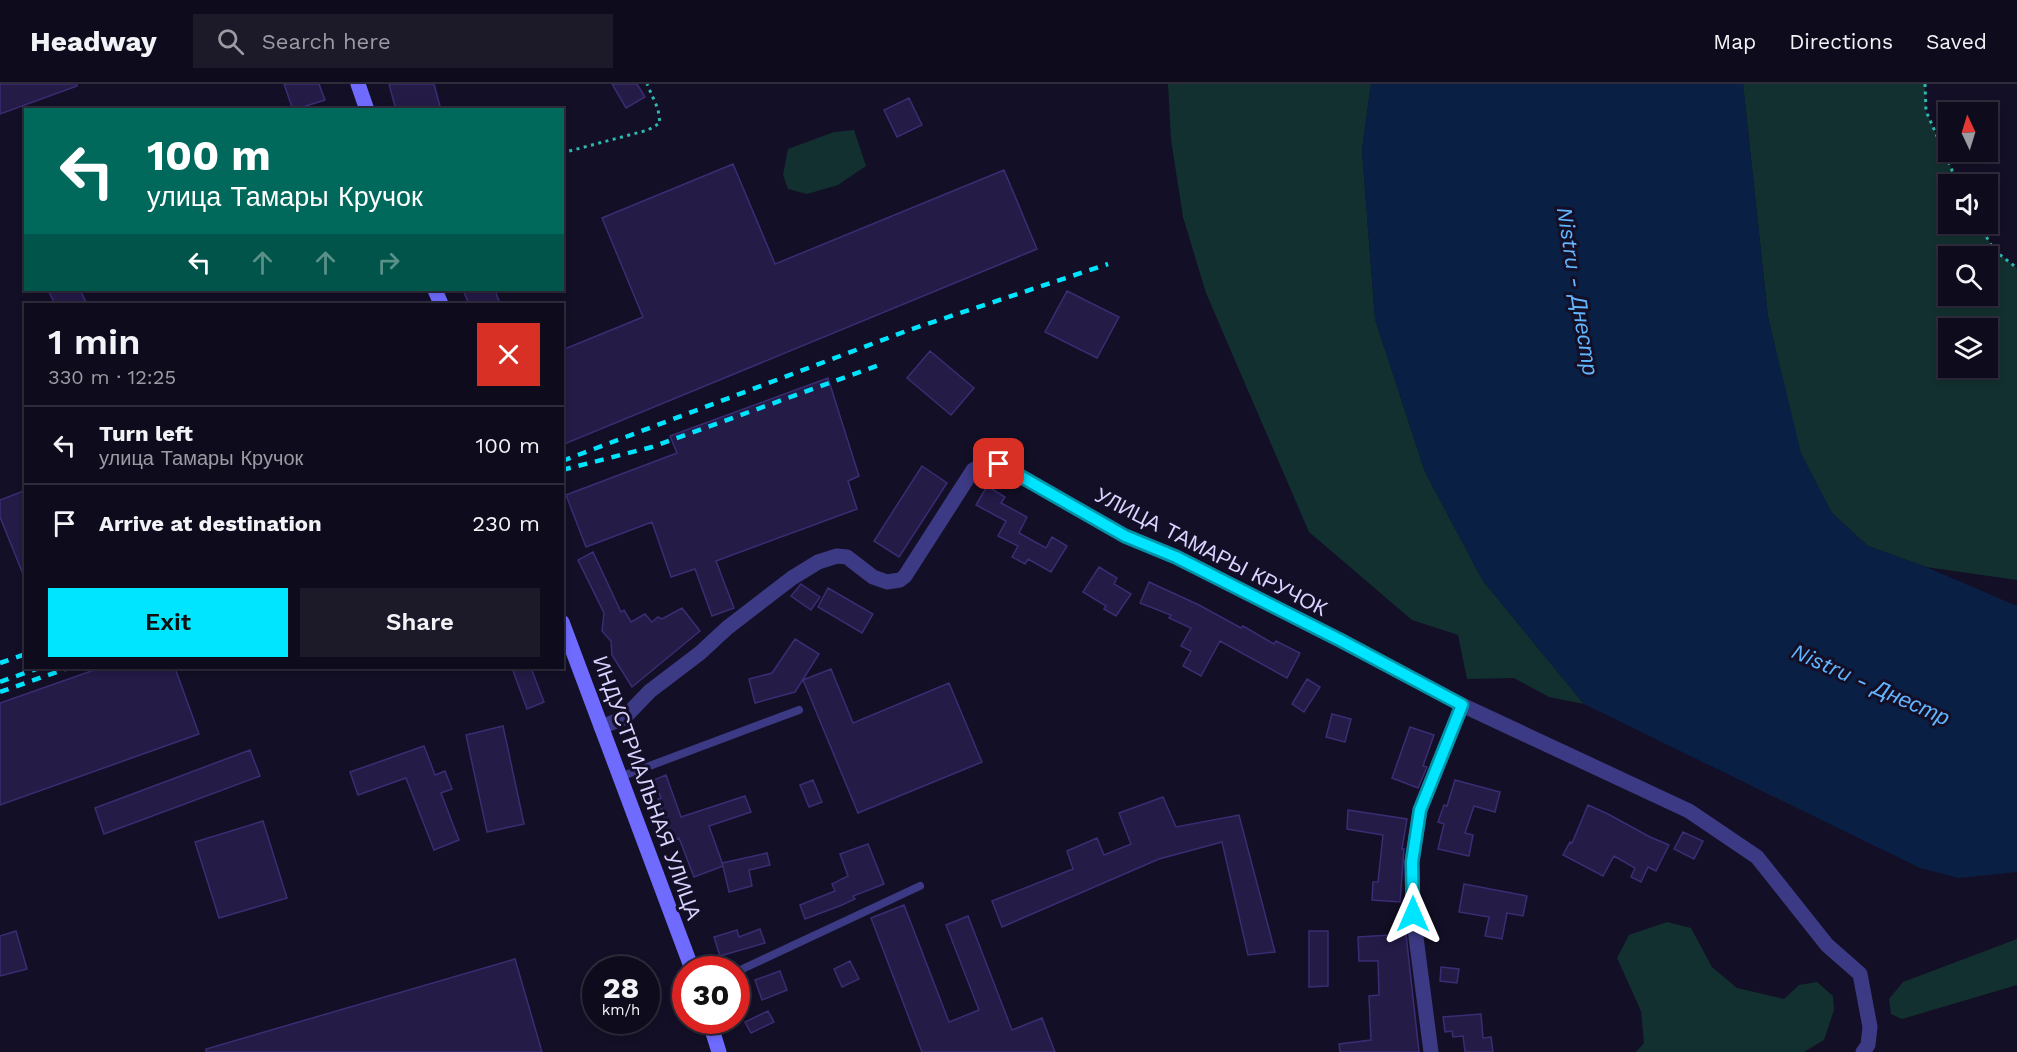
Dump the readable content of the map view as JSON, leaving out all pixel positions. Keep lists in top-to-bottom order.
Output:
{
  "streets": {
    "main road": ["ИНДУСТРИАЛЬНАЯ УЛИЦА"],
    "street": ["УЛИЦА ТАМАРЫ КРУЧОК"]
  },
  "crossings": [
    ["УЛИЦА ТАМАРЫ КРУЧОК", "ИНДУСТРИАЛЬНАЯ УЛИЦА"]
  ],
  "water": ["Nistru - Днестр"],
  "north": "top",
  "page": {
    "header": "Headway",
    "search": "Search here",
    "nav": ["Map", "Directions", "Saved"],
    "turn": ["100 m", "улица Тамары Кручок"],
    "heading": ["1 min", "330 m · 12:25"],
    "list": [
      {
        "name": "Turn left",
        "note": "улица Тамары Кручок",
        "value": "100 m"
      },
      {
        "name": "Arrive at destination",
        "value": "230 m"
      }
    ],
    "buttons": ["Exit", "Share"],
    "speed": "28 km/h",
    "limit": "30"
  }
}
